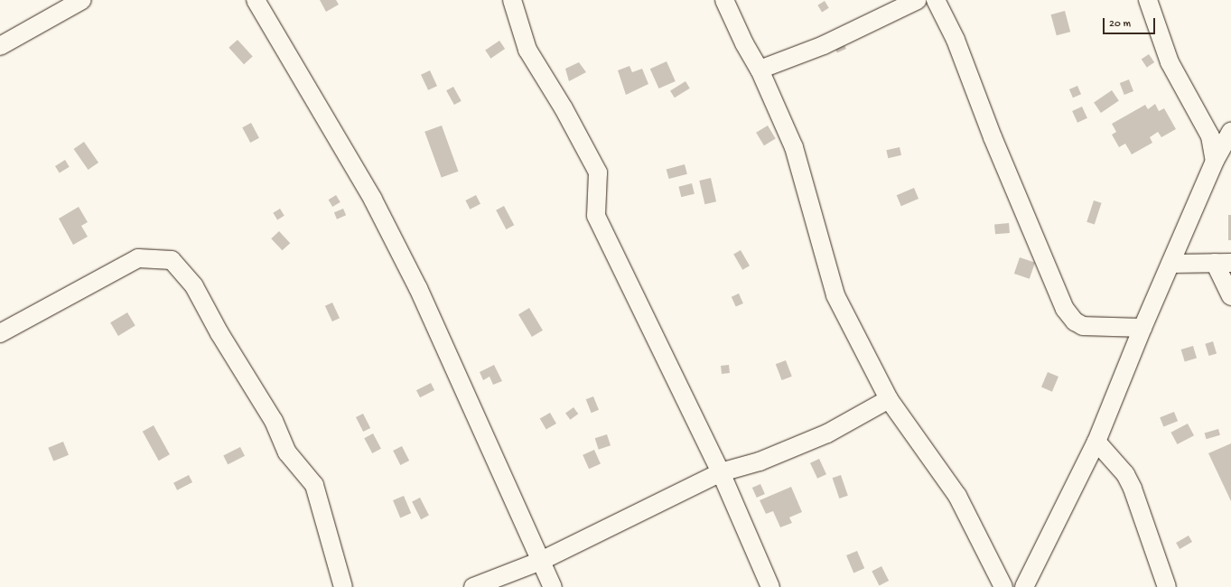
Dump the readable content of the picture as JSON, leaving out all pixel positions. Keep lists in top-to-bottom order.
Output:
{
  "scale_bar": "20 m"
}
